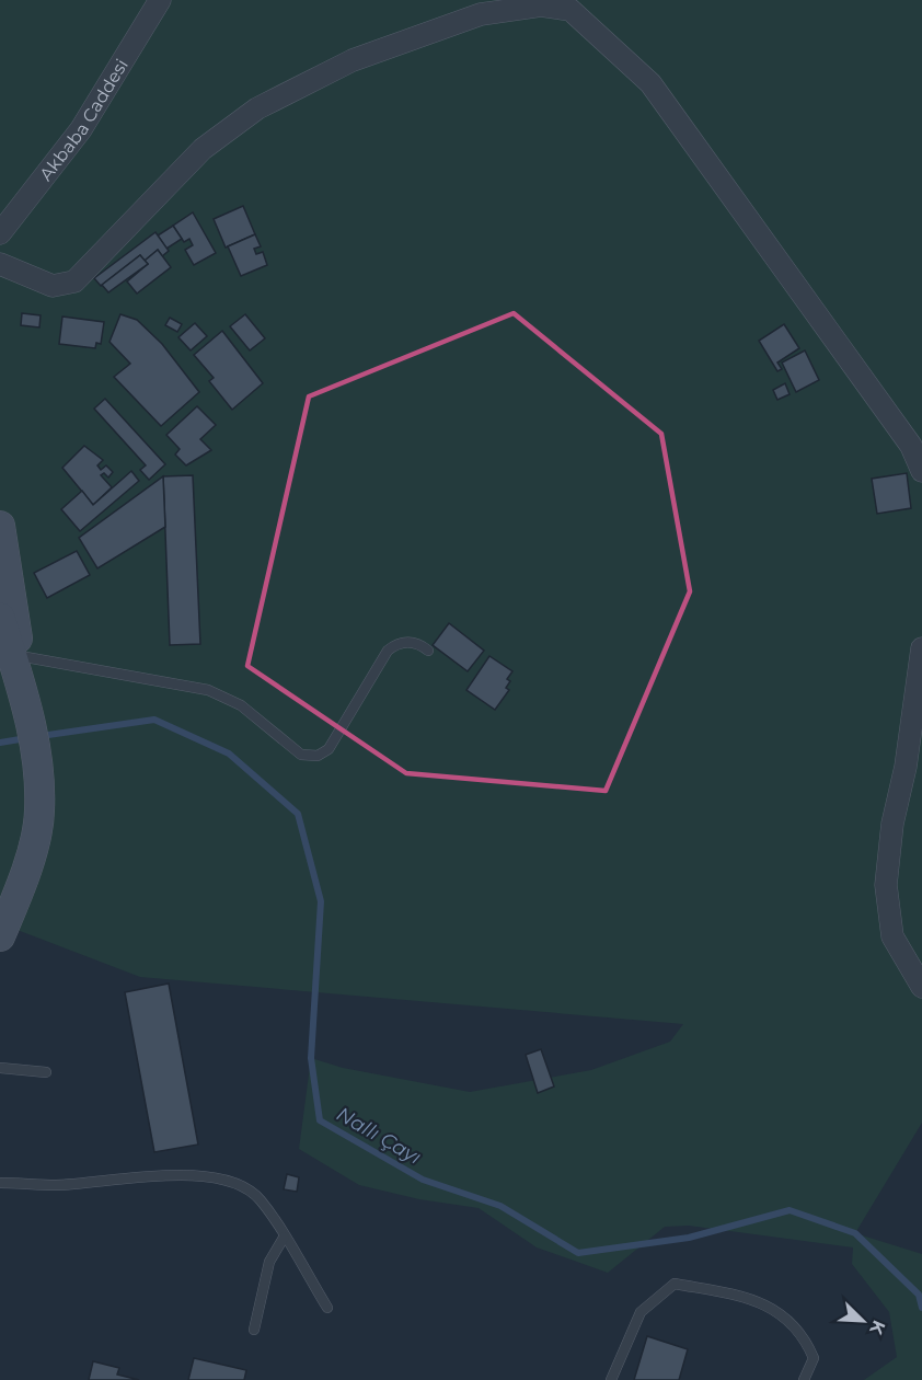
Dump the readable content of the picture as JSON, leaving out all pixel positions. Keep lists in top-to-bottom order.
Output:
{
  "streets": {
    "street": ["Akbaba Caddesi"]
  },
  "water": ["Nallı Çayı"],
  "north": "bottom right"
}
